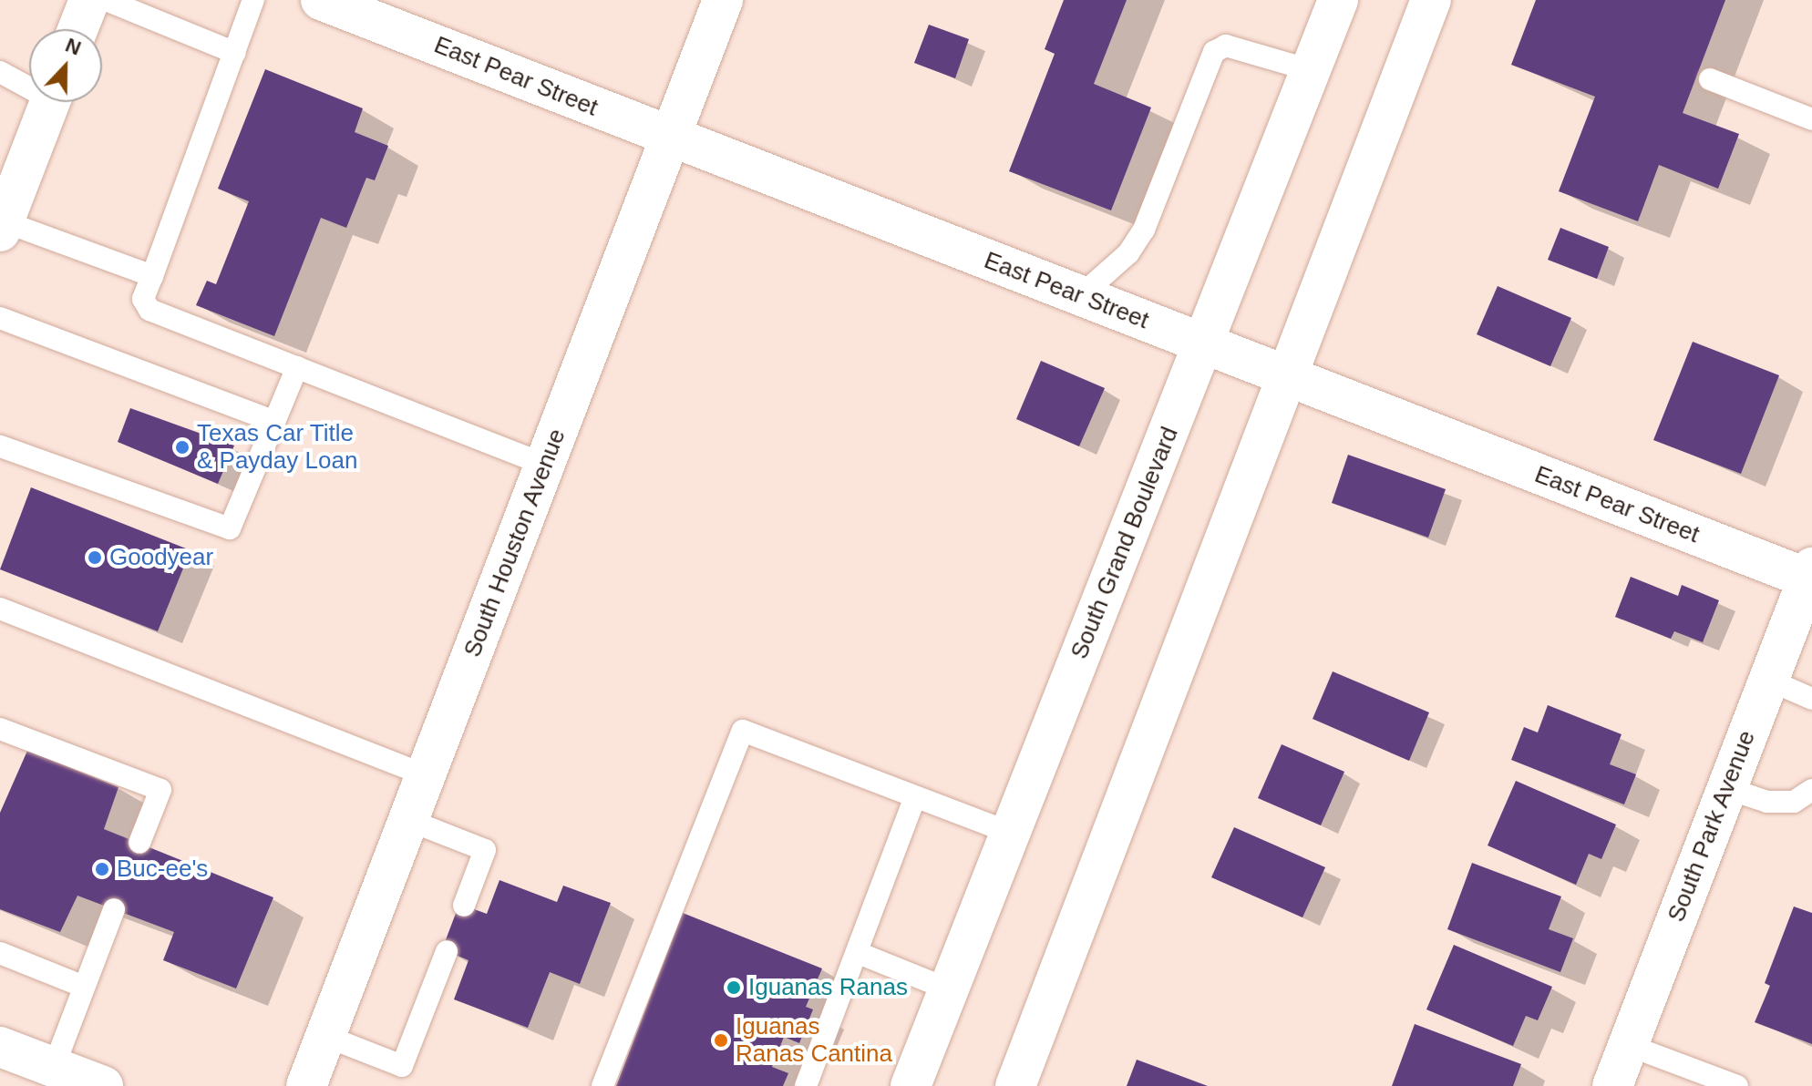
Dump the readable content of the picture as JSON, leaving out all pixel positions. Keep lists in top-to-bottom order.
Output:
{
  "streets": {
    "street": [
      "East Pear Street",
      "South Houston Avenue",
      "South Grand Boulevard",
      "South Park Avenue"
    ]
  },
  "crossings": [
    ["East Pear Street", "South Houston Avenue"],
    ["East Pear Street", "South Grand Boulevard"],
    ["East Pear Street", "South Park Avenue"]
  ],
  "places": [
    "Texas Car Title & Payday Loan",
    "Goodyear",
    "Buc-ee's",
    "Iguanas Ranas",
    "Iguanas Ranas Cantina"
  ],
  "north": "top"
}
